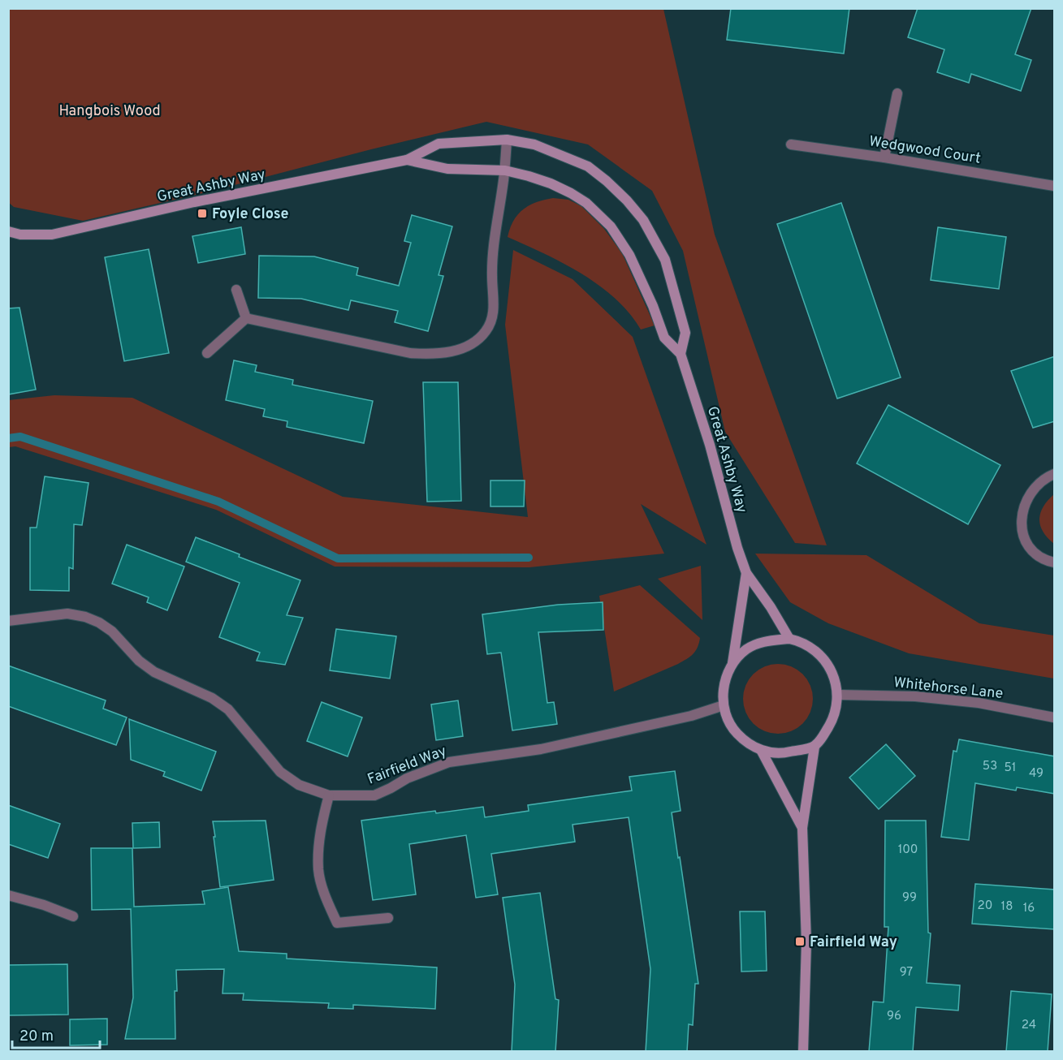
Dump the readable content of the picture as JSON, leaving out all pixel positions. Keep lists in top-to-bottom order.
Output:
{
  "streets": {
    "street": [
      "Wedgwood Court",
      "Great Ashby Way",
      "Whitehorse Lane",
      "Fairfield Way"
    ]
  },
  "crossings": [
    ["Great Ashby Way", "Whitehorse Lane"],
    ["Great Ashby Way", "Fairfield Way"],
    ["Whitehorse Lane", "Fairfield Way"]
  ],
  "parks": ["Hangbois Wood"],
  "places": {
    "transit": ["Foyle Close", "Fairfield Way"]
  },
  "house_numbers": [
    "53",
    "51",
    "49",
    "100",
    "99",
    "20",
    "18",
    "16",
    "97",
    "96",
    "24"
  ],
  "scale_bar": "20 m"
}
